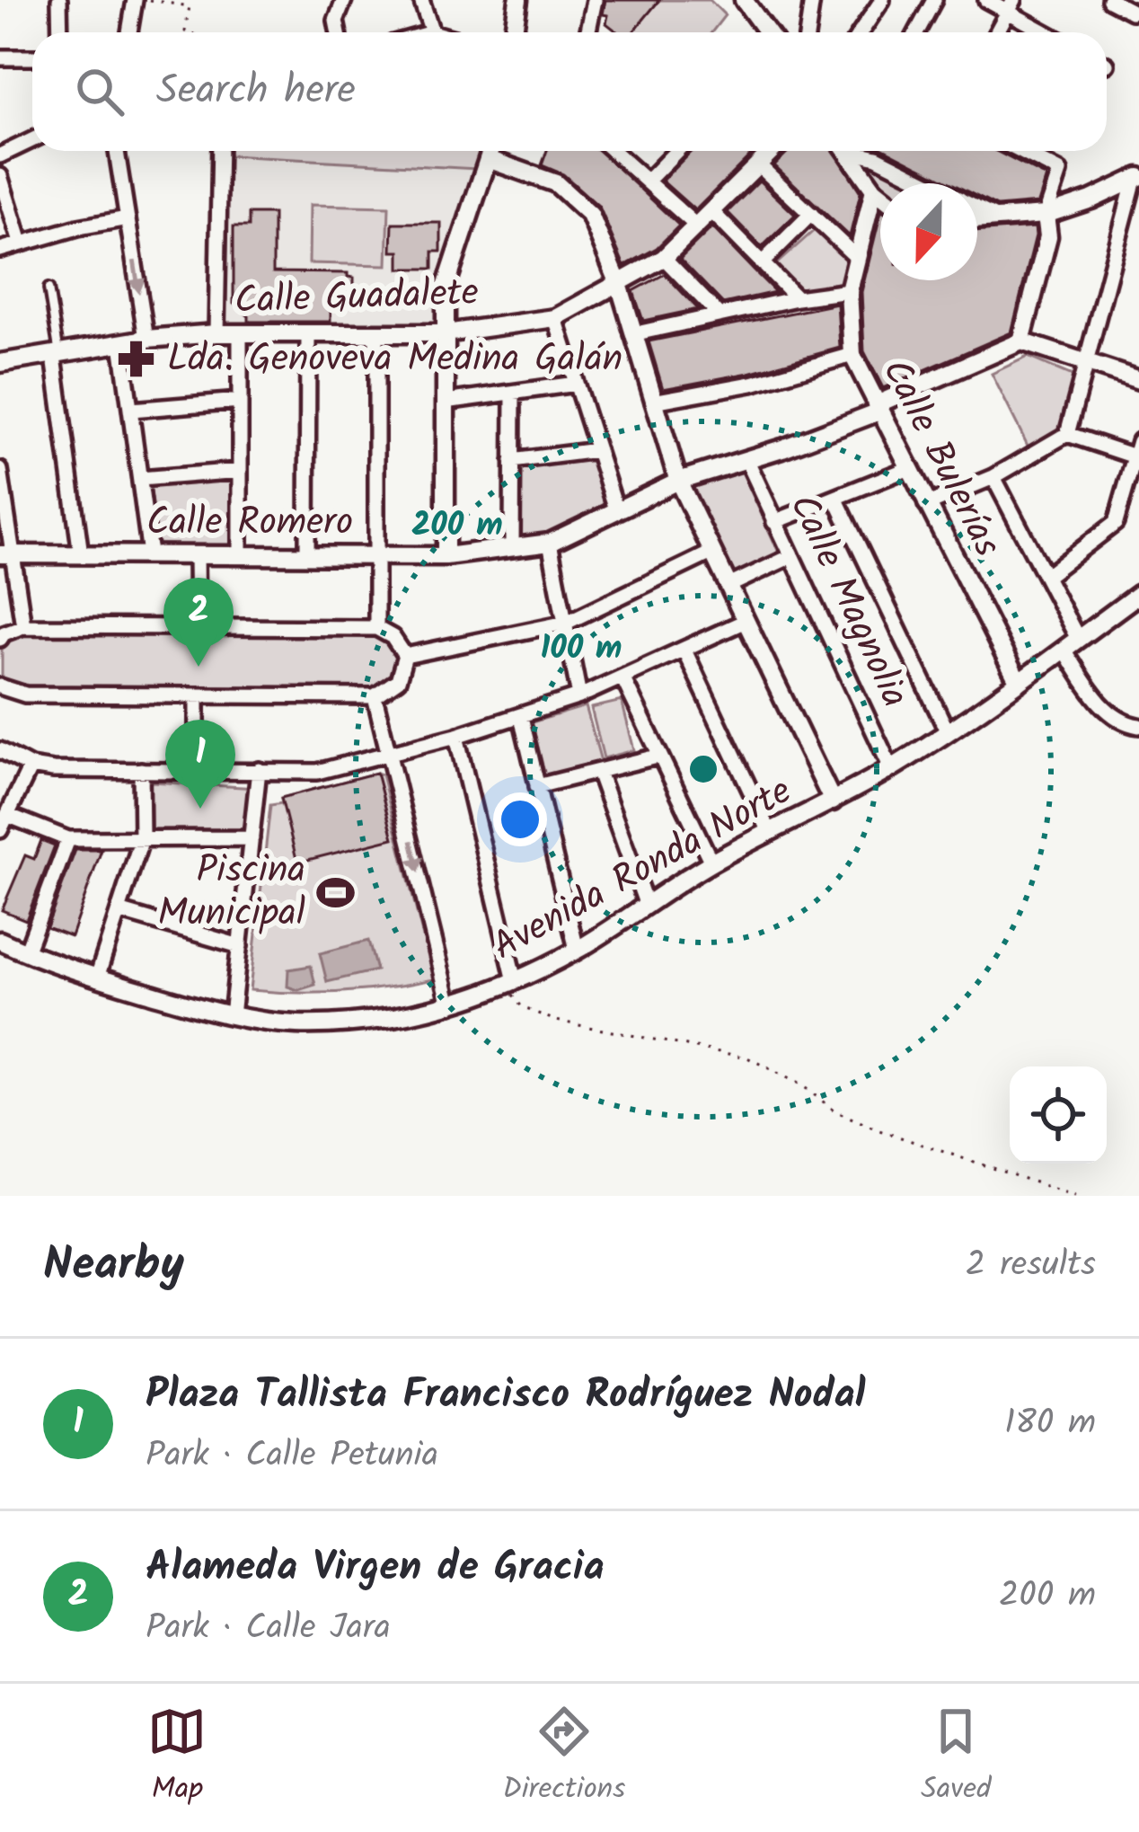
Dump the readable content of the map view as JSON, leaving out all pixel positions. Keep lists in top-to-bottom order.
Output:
{
  "streets": {
    "street": [
      "Calle Guadalete",
      "Calle Bulerías",
      "Calle Romero",
      "Calle Magnolia",
      "Avenida Ronda Norte"
    ]
  },
  "crossings": [
    ["Calle Bulerías", "Calle Romero"],
    ["Calle Bulerías", "Avenida Ronda Norte"],
    ["Calle Romero", "Calle Magnolia"],
    ["Calle Magnolia", "Avenida Ronda Norte"]
  ],
  "places": {
    "pharmacy": ["Lda. Genoveva Medina Galán"],
    "sports": ["Piscina Municipal"]
  },
  "north": "bottom",
  "page": {
    "search": "Search here",
    "pins": ["2", "1"],
    "heading": ["Nearby", "2 results"],
    "list": [
      {
        "mark": "1",
        "name": "Plaza Tallista Francisco Rodríguez Nodal",
        "note": "Park · Calle Petunia",
        "value": "180 m"
      },
      {
        "mark": "2",
        "name": "Alameda Virgen de Gracia",
        "note": "Park · Calle Jara",
        "value": "200 m"
      }
    ],
    "nav": ["Map", "Directions", "Saved"]
  },
  "rings": ["200 m", "100 m"]
}
